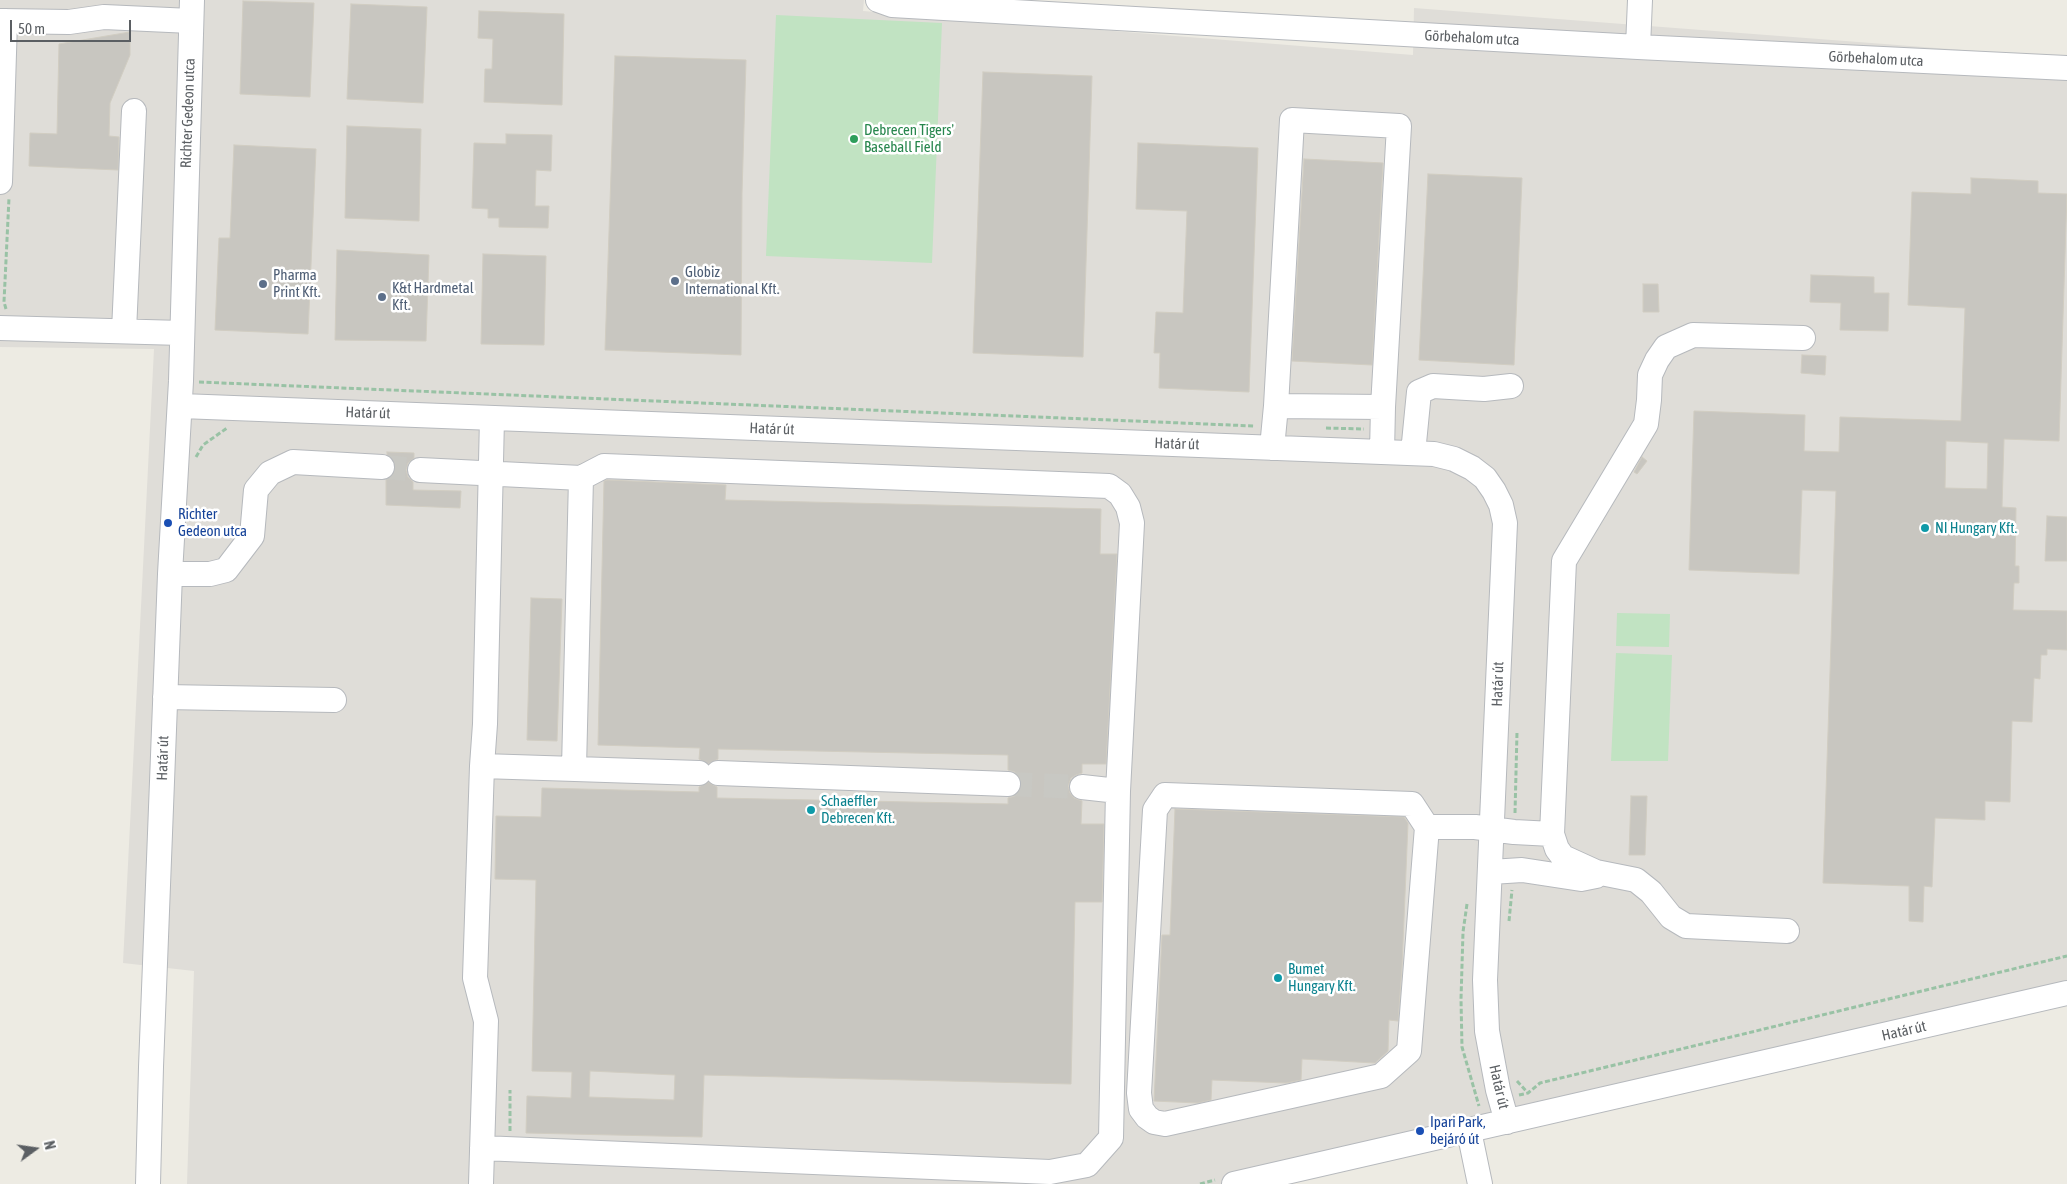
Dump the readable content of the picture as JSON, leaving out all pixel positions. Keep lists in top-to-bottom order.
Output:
{
  "streets": {
    "street": ["Görbehalom utca", "Richter Gedeon utca", "Határ út"]
  },
  "crossings": [
    ["Richter Gedeon utca", "Határ út"]
  ],
  "places": [
    "Debrecen Tigers' Baseball Field",
    "Globiz International Kft.",
    "Pharma Print Kft.",
    "K&t Hardmetal Kft.",
    "Richter Gedeon utca",
    "NI Hungary Kft.",
    "Schaeffler Debrecen Kft.",
    "Bumet Hungary Kft.",
    "Ipari Park, bejáró út"
  ],
  "scale_bar": "50 m",
  "north": "right"
}
